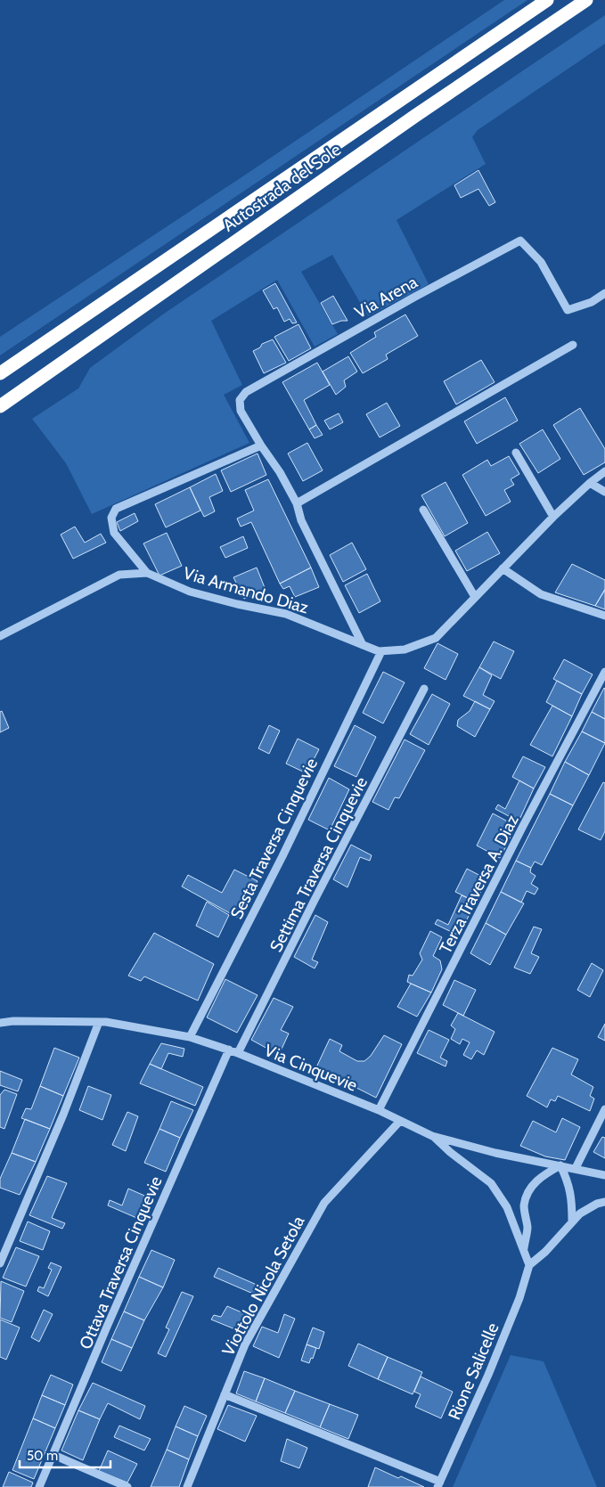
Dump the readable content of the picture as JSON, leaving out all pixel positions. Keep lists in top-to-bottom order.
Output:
{
  "streets": {
    "highway": ["Autostrada del Sole"],
    "street": [
      "Via Arena",
      "Via Armando Diaz",
      "Sesta Traversa Cinquevie",
      "Settima Traversa Cinquevie",
      "Terza Traversa A. Diaz",
      "Via Cinquevie",
      "Ottava Traversa Cinquevie",
      "Viottolo Nicola Setola",
      "Rione Salicelle"
    ]
  },
  "crossings": [
    ["Via Arena", "Via Armando Diaz"],
    ["Via Armando Diaz", "Sesta Traversa Cinquevie"],
    ["Sesta Traversa Cinquevie", "Via Cinquevie"],
    ["Settima Traversa Cinquevie", "Via Cinquevie"],
    ["Terza Traversa A. Diaz", "Via Cinquevie"],
    ["Via Cinquevie", "Ottava Traversa Cinquevie"],
    ["Via Cinquevie", "Viottolo Nicola Setola"]
  ],
  "scale_bar": "50 m"
}
